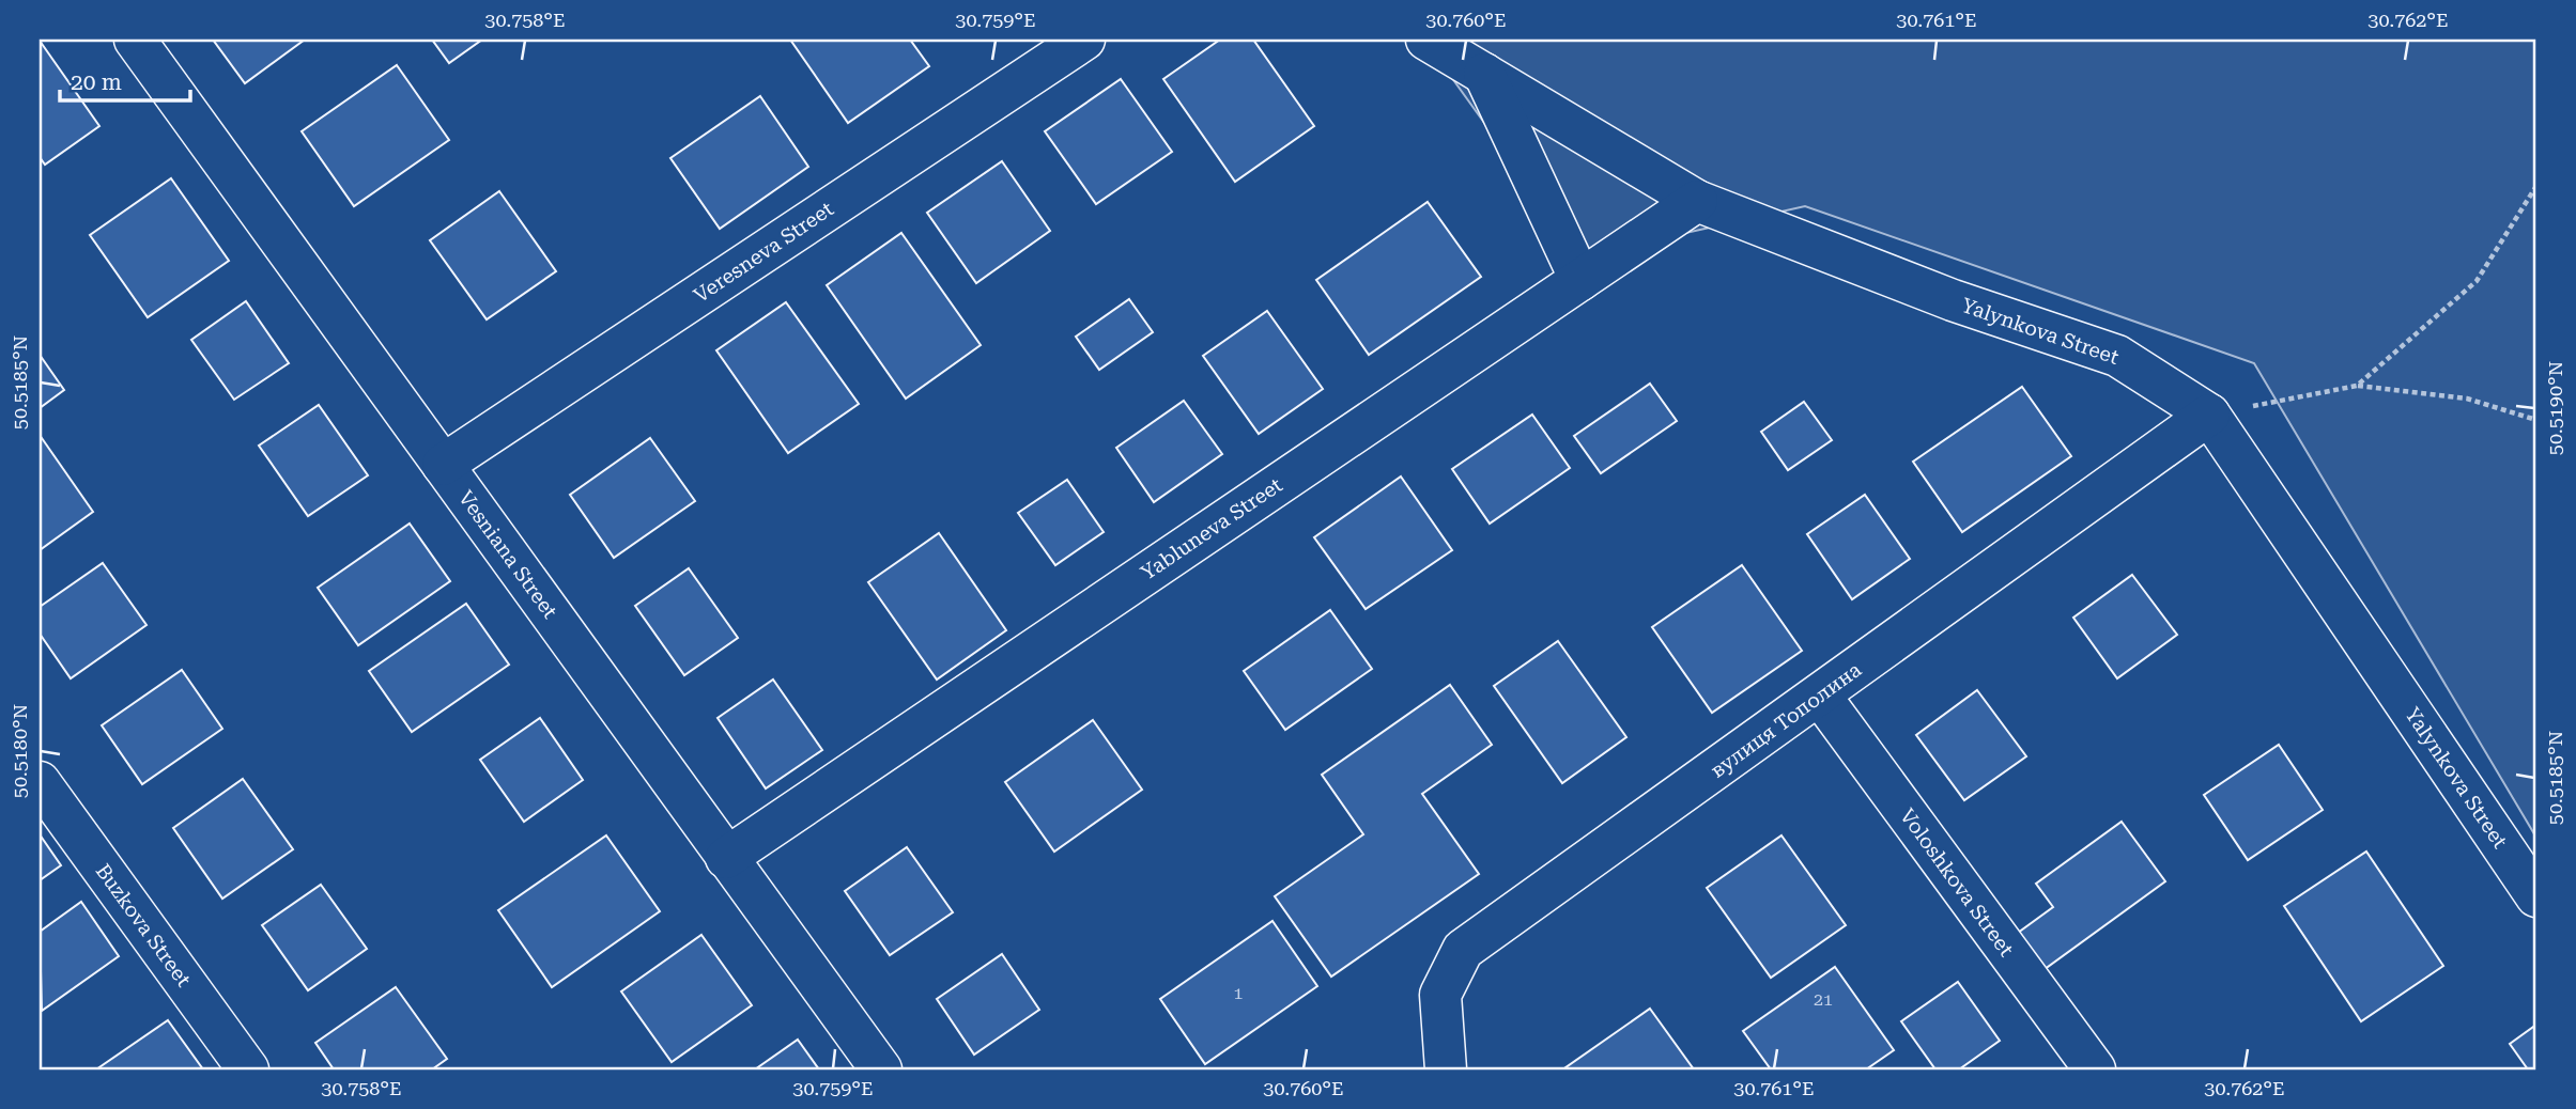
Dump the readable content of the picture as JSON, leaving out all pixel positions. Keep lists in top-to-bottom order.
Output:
{
  "streets": {
    "street": [
      "Veresneva Street",
      "Yalynkova Street",
      "Yabluneva Street",
      "Vesniana Street",
      "вулиця Тополина",
      "Voloshkova Street",
      "Buzkova Street"
    ]
  },
  "crossings": [
    ["Veresneva Street", "Vesniana Street"],
    ["Yalynkova Street", "Yabluneva Street"],
    ["Yalynkova Street", "вулиця Тополина"],
    ["Yabluneva Street", "Vesniana Street"],
    ["вулиця Тополина", "Voloshkova Street"]
  ],
  "house_numbers": ["1", "21"],
  "scale_bar": "20 m",
  "coordinates": [
    "30.758°E",
    "30.759°E",
    "30.760°E",
    "30.761°E",
    "30.762°E",
    "50.5185°N",
    "50.5190°N",
    "50.5180°N"
  ]
}
